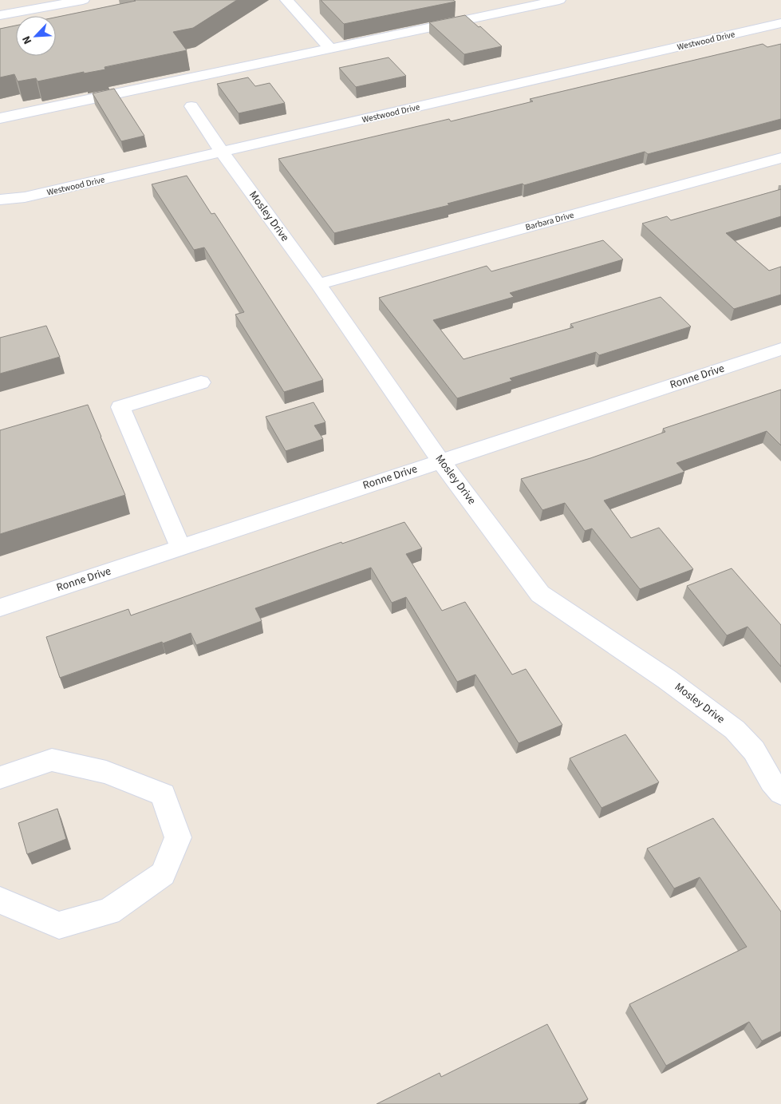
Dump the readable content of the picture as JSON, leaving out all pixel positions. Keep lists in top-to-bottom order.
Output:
{
  "streets": {
    "street": [
      "Westwood Drive",
      "Mosley Drive",
      "Barbara Drive",
      "Ronne Drive"
    ]
  },
  "crossings": [
    ["Westwood Drive", "Mosley Drive"],
    ["Mosley Drive", "Barbara Drive"],
    ["Mosley Drive", "Ronne Drive"]
  ],
  "north": "bottom left"
}
